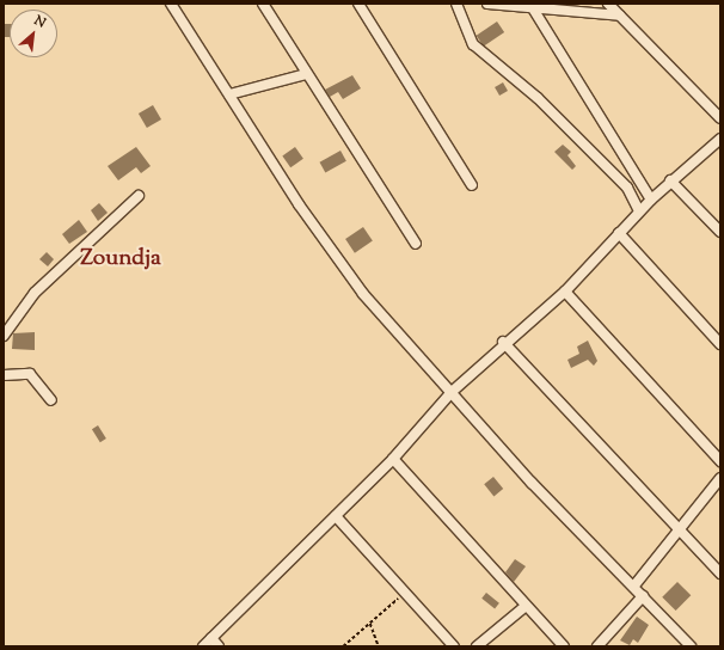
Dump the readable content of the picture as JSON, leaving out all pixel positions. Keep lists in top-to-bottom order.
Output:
{
  "districts": ["Zoundja"],
  "north": "top right"
}
